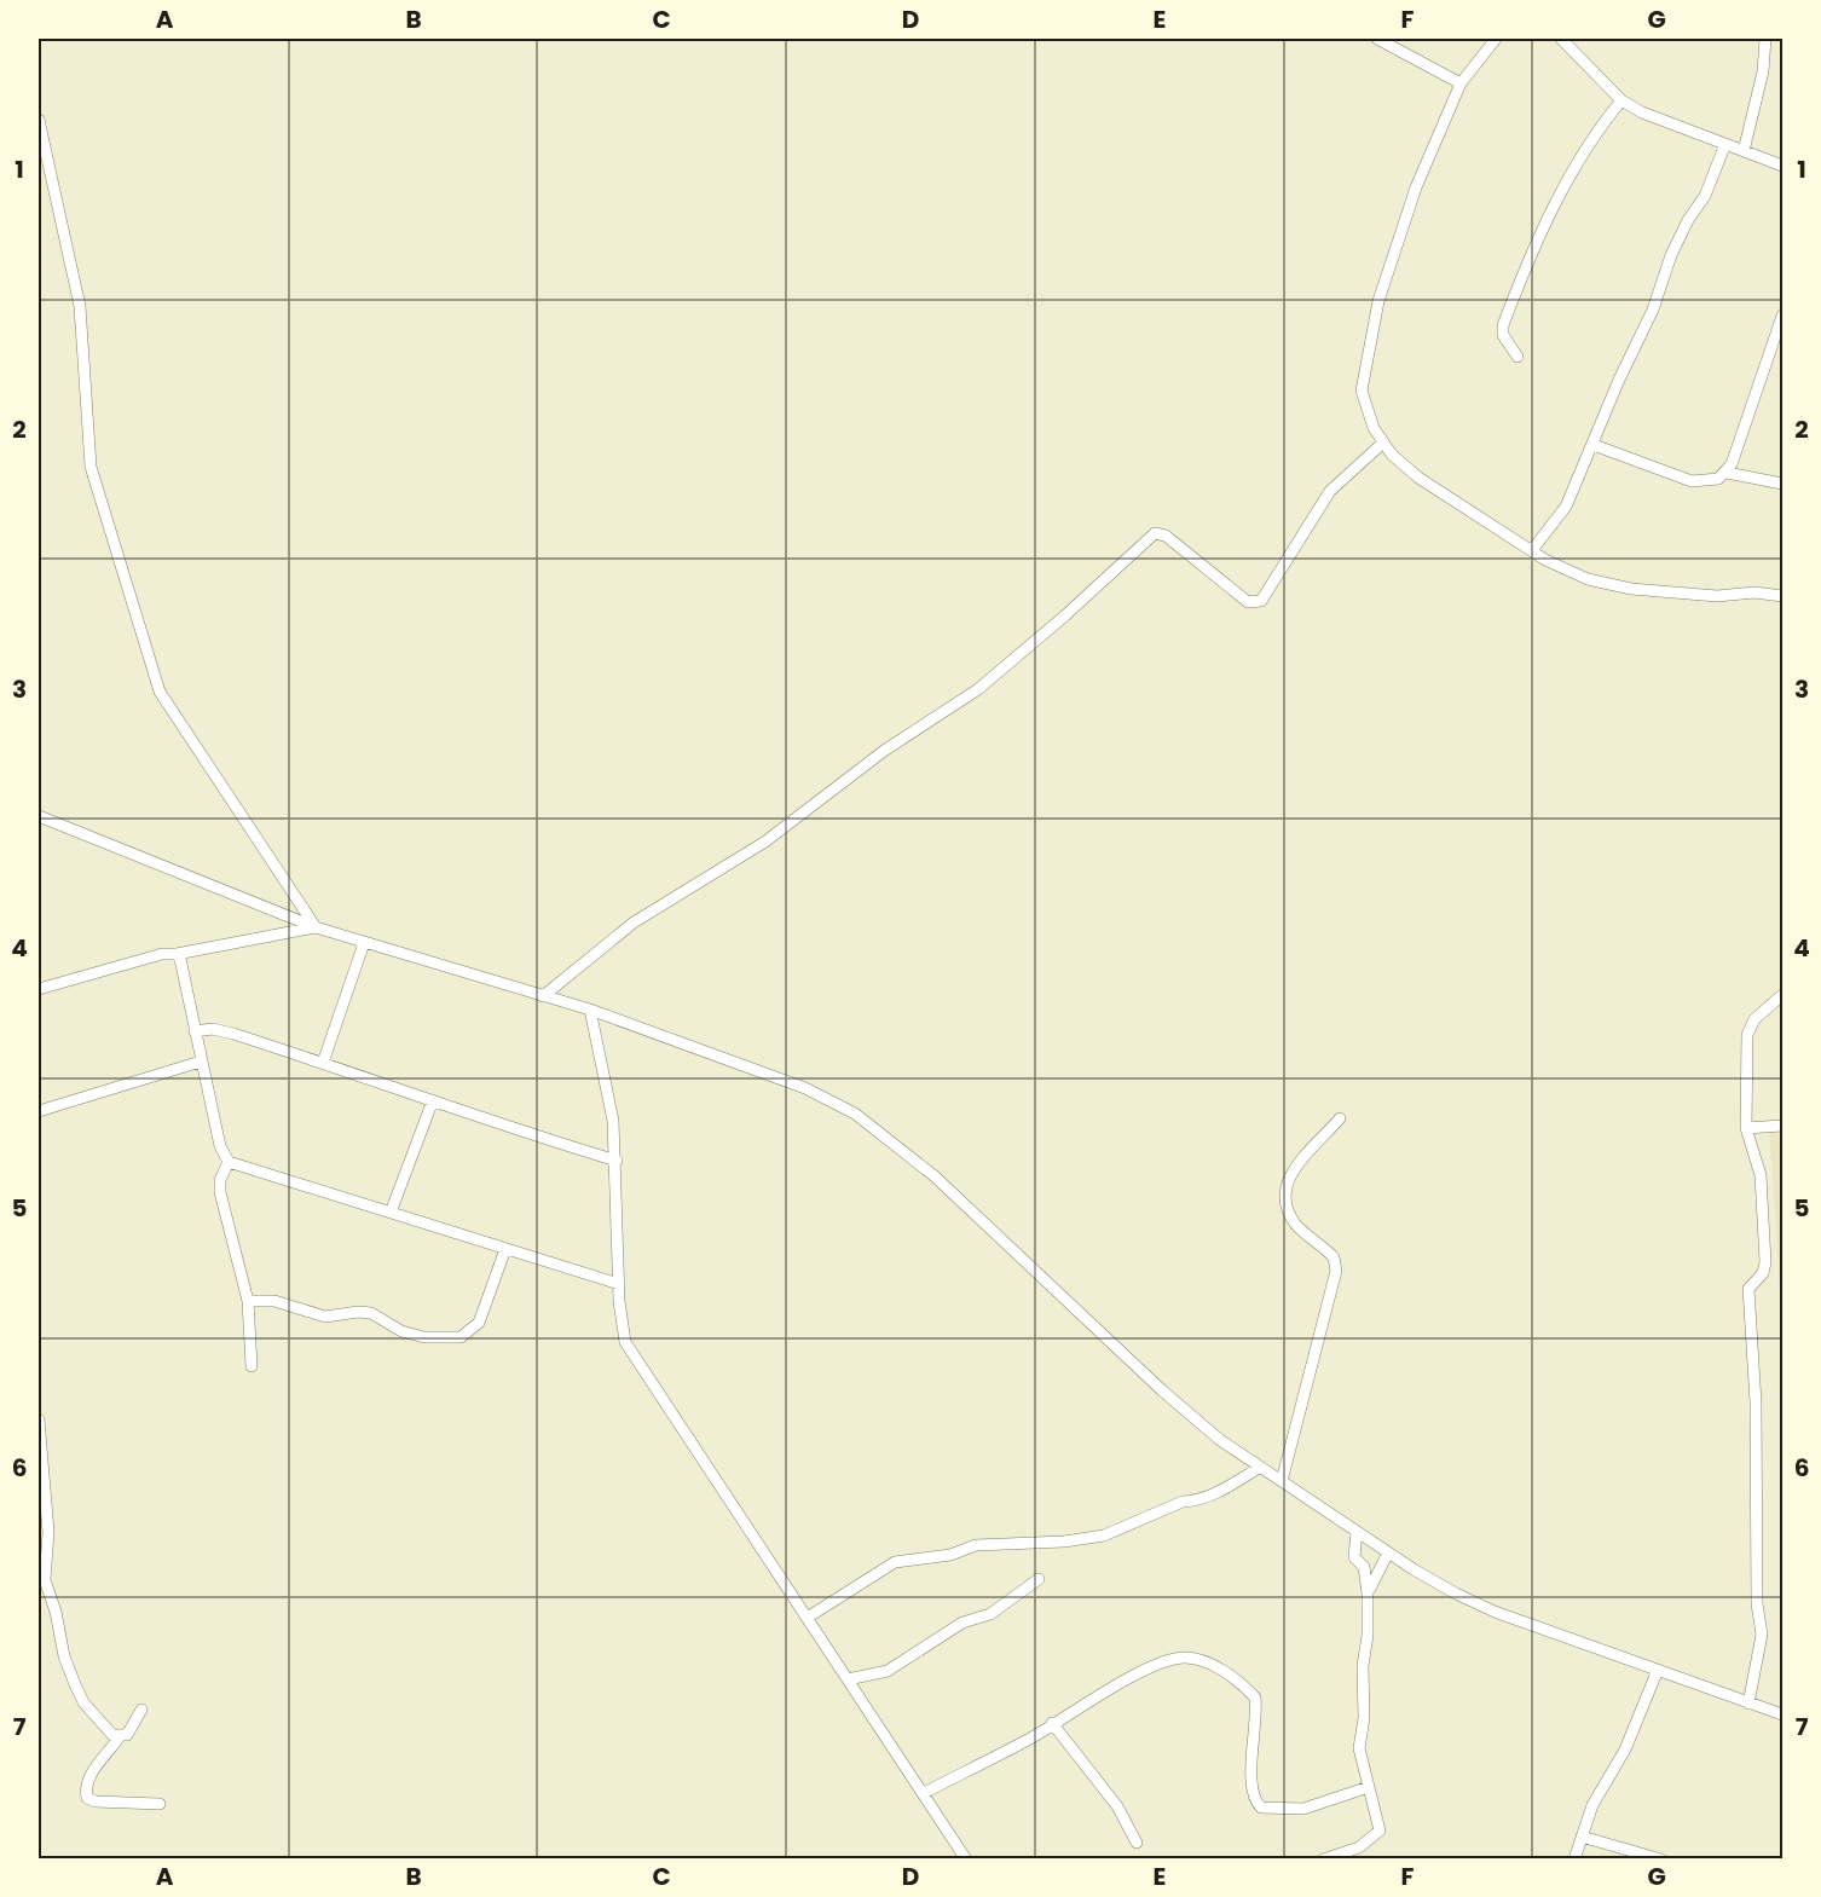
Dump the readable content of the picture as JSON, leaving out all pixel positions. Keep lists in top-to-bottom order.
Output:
{
  "grid": {
    "columns": [
      "A",
      "B",
      "C",
      "D",
      "E",
      "F",
      "G"
    ],
    "rows": [
      "1",
      "2",
      "3",
      "4",
      "5",
      "6",
      "7"
    ]
  }
}
